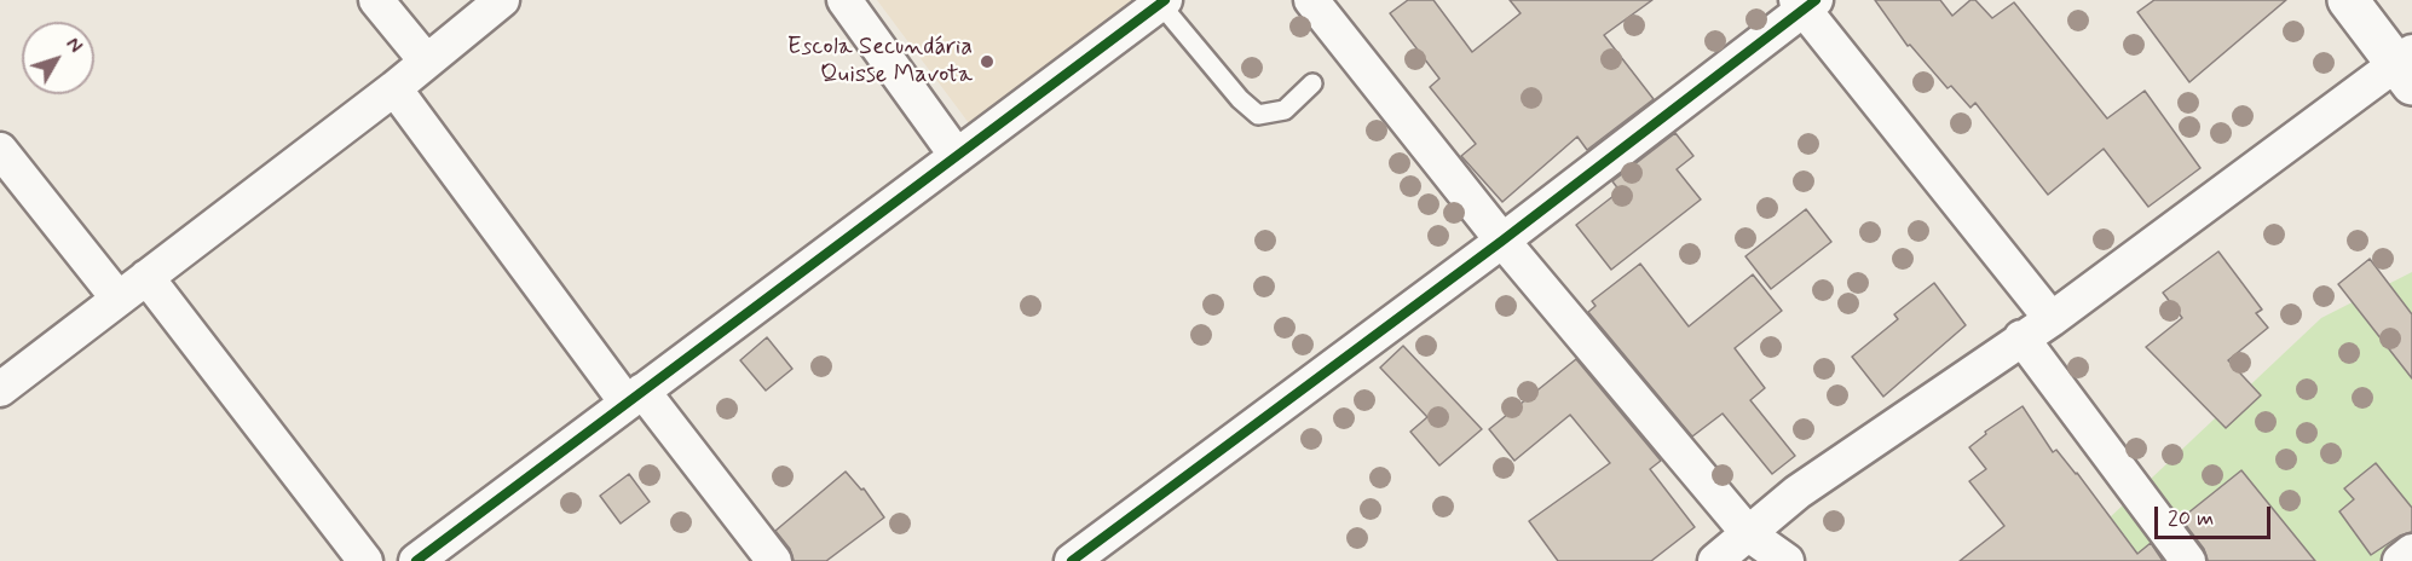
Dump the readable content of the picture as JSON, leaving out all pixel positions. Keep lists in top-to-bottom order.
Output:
{
  "places": ["Escola Secundária Quisse Mavota"],
  "scale_bar": "20 m",
  "north": "top right"
}
